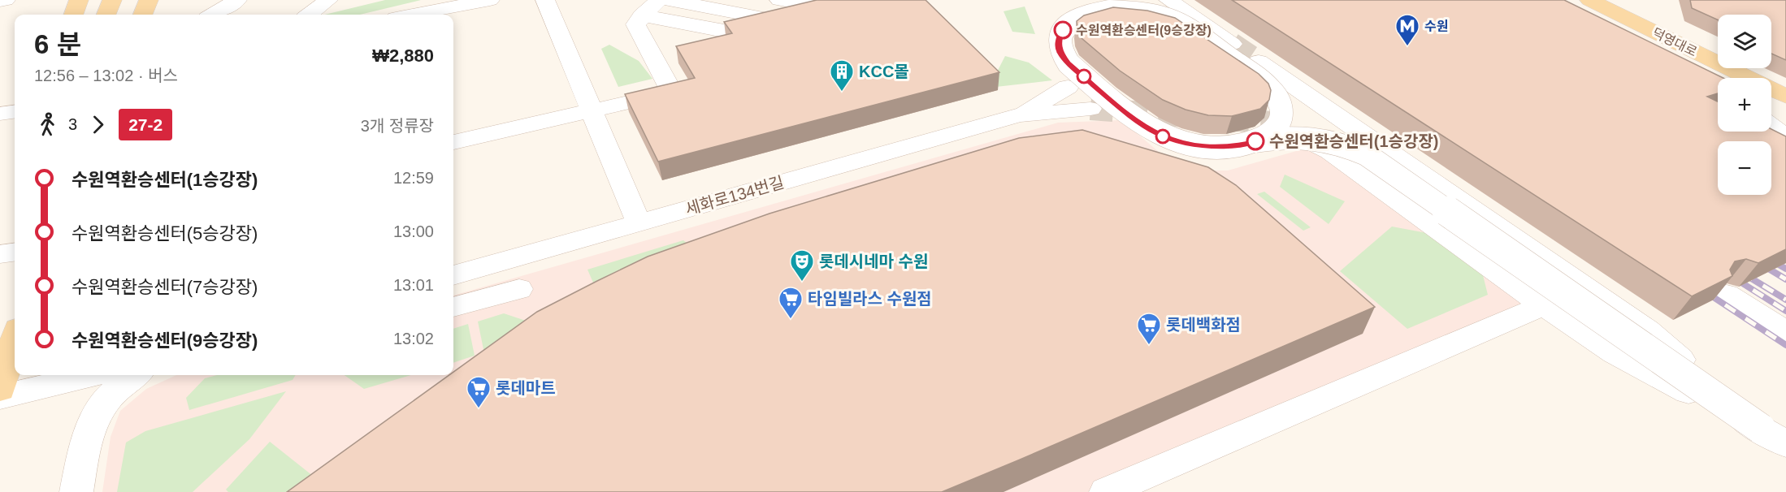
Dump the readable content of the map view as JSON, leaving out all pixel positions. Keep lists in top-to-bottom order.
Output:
{
  "streets": {
    "main road": ["덕영대로"],
    "street": ["세화로134번길"]
  },
  "places": {
    "other": ["수원역환승센터(9승강장)", "수원역환승센터(1승강장)"],
    "metro station": ["수원"],
    "building": ["KCC몰"],
    "theatre": ["롯데시네마 수원"],
    "supermarket": ["타임빌라스 수원점", "롯데백화점", "롯데마트"]
  },
  "lines": ["bus line 27-2"],
  "page": {
    "map_buttons": ["+", "−"],
    "heading": ["6 분", "12:56 – 13:02 · 버스", "₩2,880"],
    "legs": ["3", "27-2", "3개 정류장"],
    "list": [
      {
        "name": "수원역환승센터(1승강장)",
        "value": "12:59"
      },
      {
        "name": "수원역환승센터(5승강장)",
        "value": "13:00"
      },
      {
        "name": "수원역환승센터(7승강장)",
        "value": "13:01"
      },
      {
        "name": "수원역환승센터(9승강장)",
        "value": "13:02"
      }
    ]
  }
}
